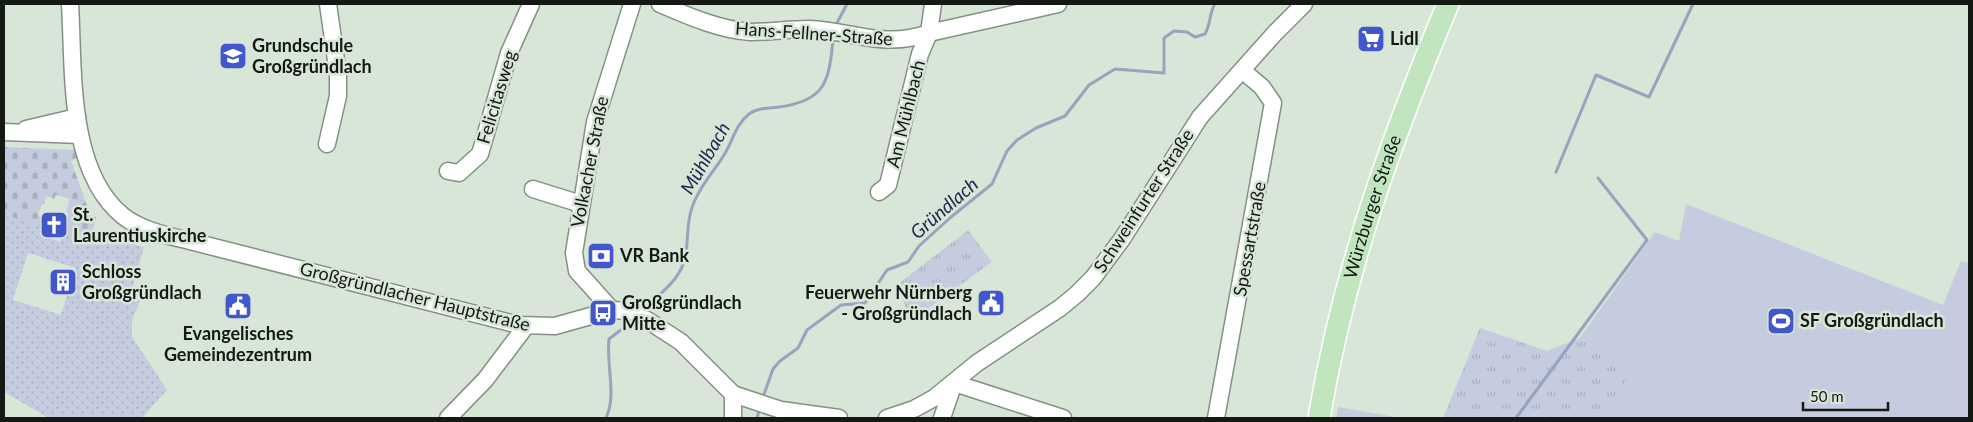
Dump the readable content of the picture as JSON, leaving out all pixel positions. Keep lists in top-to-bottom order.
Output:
{
  "streets": {
    "main road": ["Würzburger Straße"],
    "street": [
      "Hans-Fellner-Straße",
      "Felicitasweg",
      "Am Mühlbach",
      "Volkacher Straße",
      "Schweinfurter Straße",
      "Spessartstraße",
      "Großgründlacher Hauptstraße"
    ]
  },
  "crossings": [
    ["Hans-Fellner-Straße", "Am Mühlbach"],
    ["Volkacher Straße", "Großgründlacher Hauptstraße"],
    ["Schweinfurter Straße", "Spessartstraße"]
  ],
  "water": ["Mühlbach", "Gründlach"],
  "places": {
    "supermarket": ["Lidl"],
    "school or university": ["Grundschule Großgründlach"],
    "church": ["St. Laurentiuskirche"],
    "bank": ["VR Bank"],
    "building": ["Schloss Großgründlach"],
    "public building": ["Feuerwehr Nürnberg - Großgründlach", "Evangelisches Gemeindezentrum"],
    "bus stop": ["Großgründlach Mitte"],
    "sports": ["SF Großgründlach"]
  },
  "scale_bar": "50 m"
}
